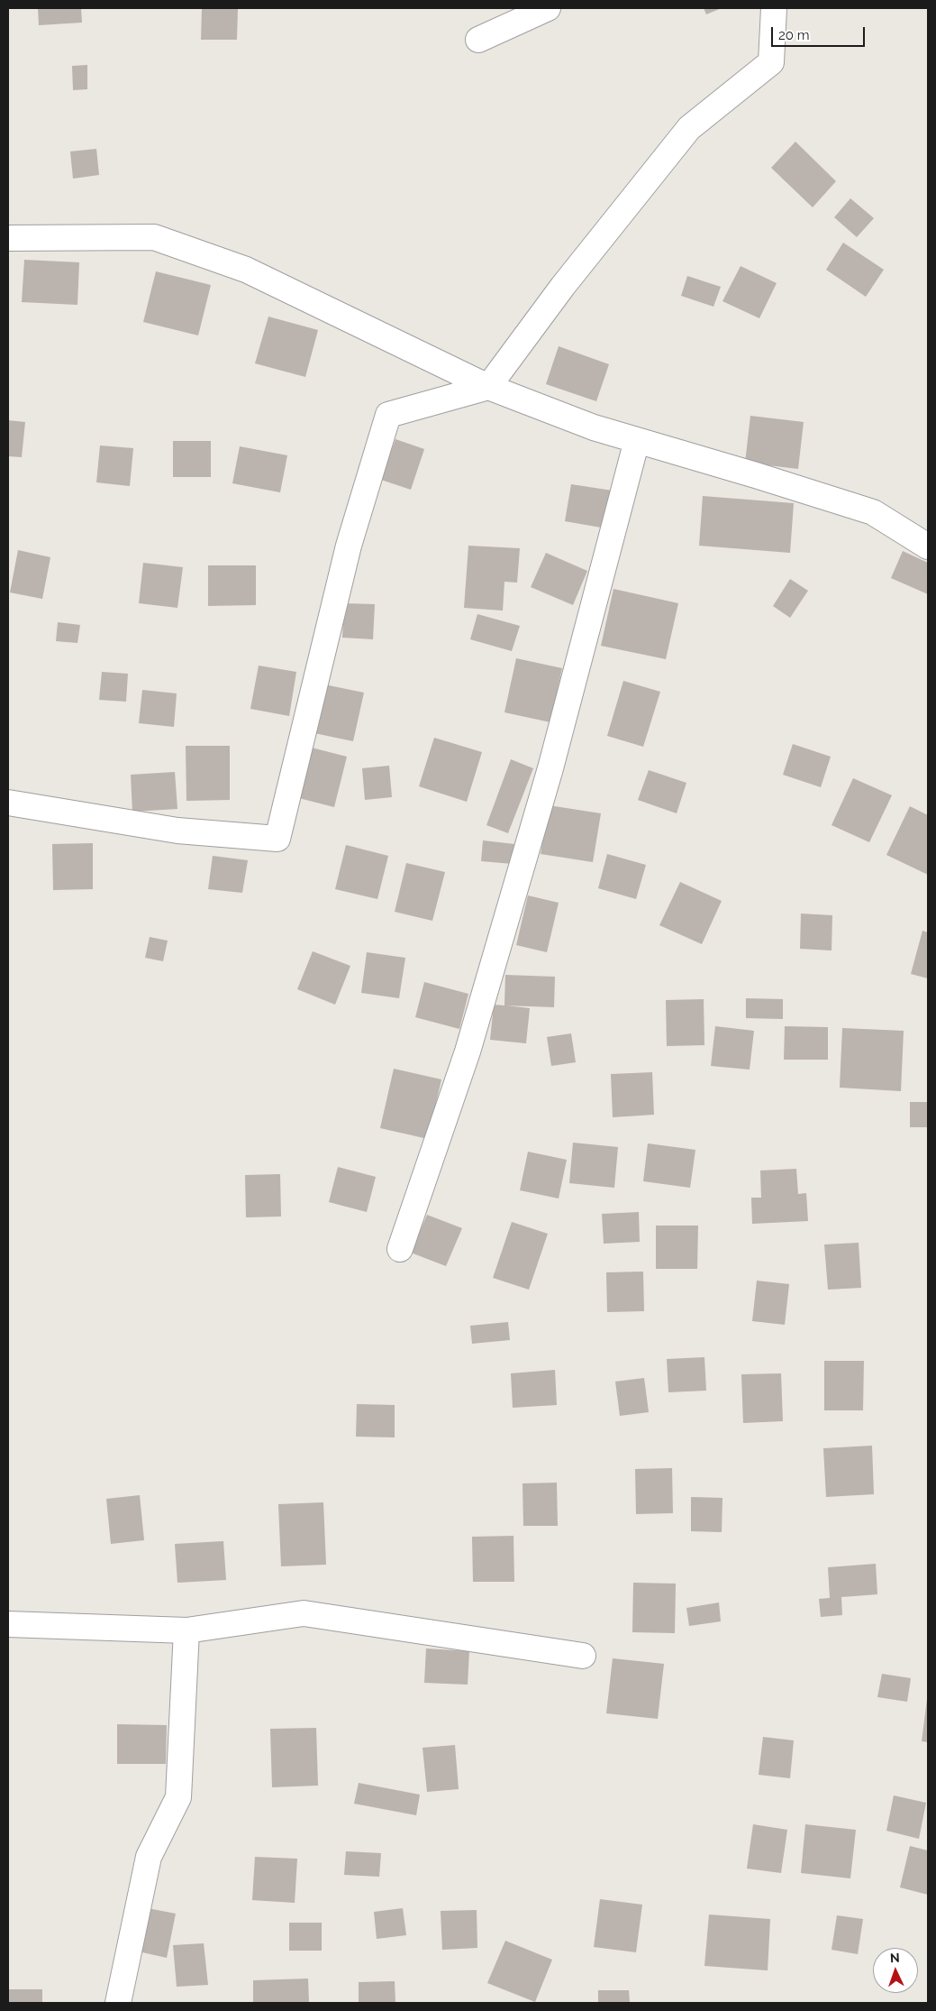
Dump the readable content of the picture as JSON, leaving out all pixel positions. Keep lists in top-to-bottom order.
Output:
{
  "scale_bar": "20 m",
  "north": "top"
}
